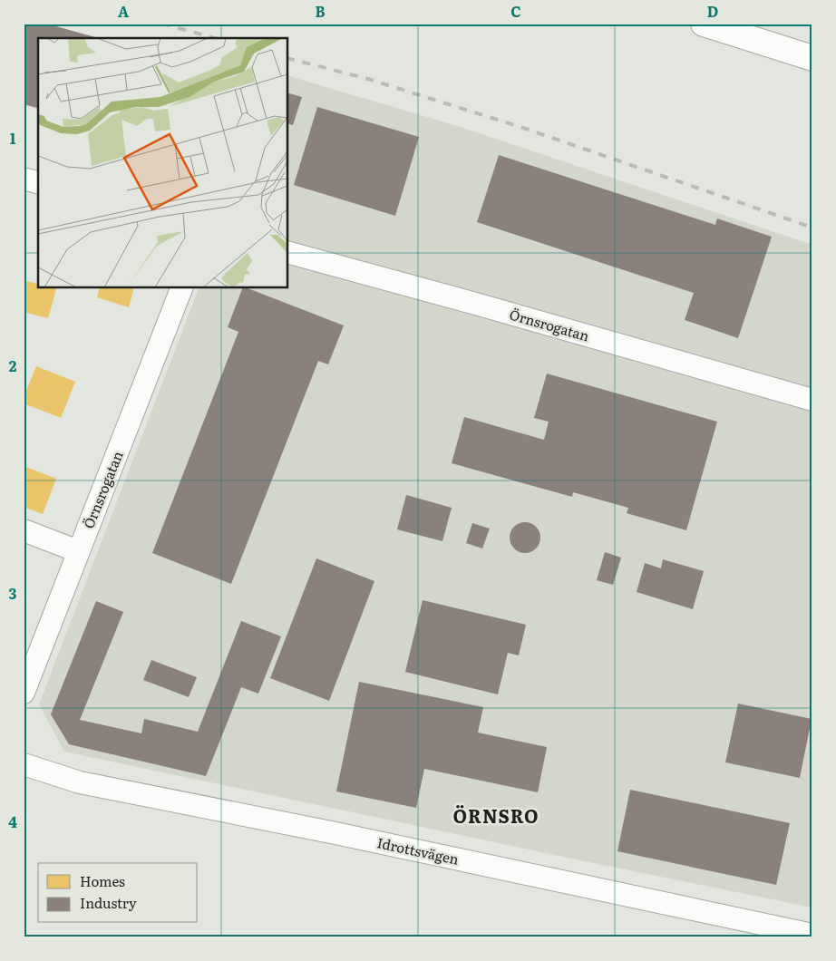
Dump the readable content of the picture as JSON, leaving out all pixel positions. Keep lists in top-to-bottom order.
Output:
{
  "streets": {
    "street": ["Örnsrogatan", "Idrottsvägen"]
  },
  "districts": ["ÖRNSRO"],
  "legend": ["Homes", "Industry"],
  "grid": {
    "columns": [
      "A",
      "B",
      "C",
      "D"
    ],
    "rows": [
      "1",
      "2",
      "3",
      "4"
    ]
  }
}
